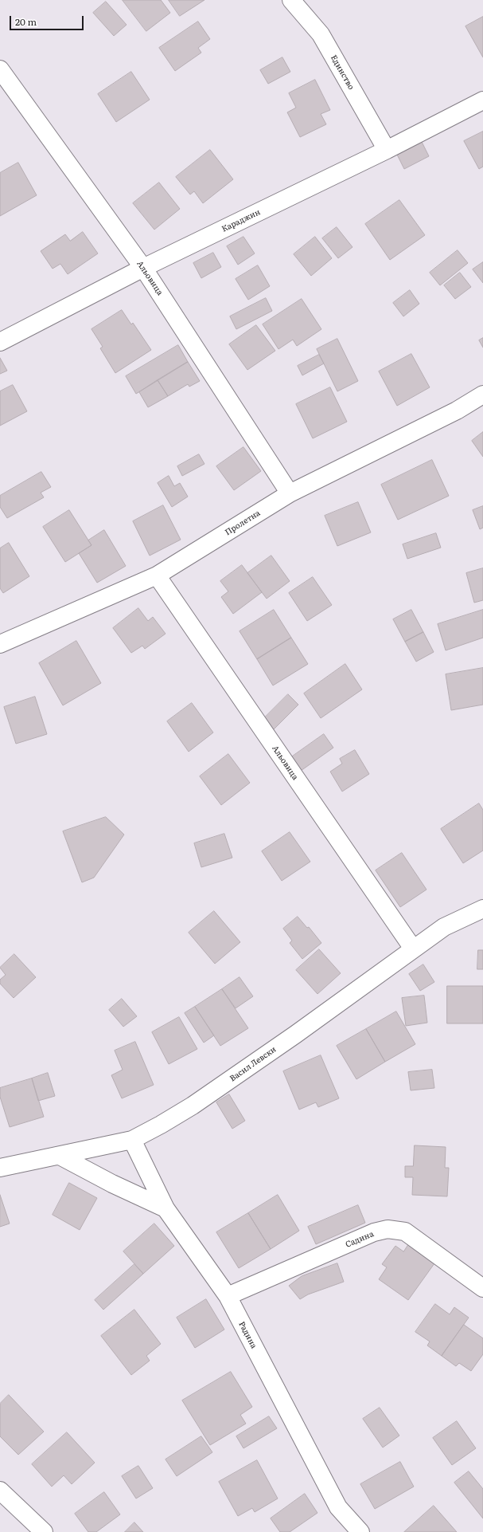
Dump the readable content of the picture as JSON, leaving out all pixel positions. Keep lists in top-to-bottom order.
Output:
{
  "streets": {
    "street": [
      "Единство",
      "Караджин",
      "Альовица",
      "Пролетна",
      "Васил Левски",
      "Садина",
      "Радина"
    ]
  },
  "crossings": [
    ["Единство", "Караджин"],
    ["Караджин", "Альовица"],
    ["Альовица", "Пролетна"],
    ["Альовица", "Васил Левски"],
    ["Васил Левски", "Радина"],
    ["Садина", "Радина"]
  ],
  "scale_bar": "20 m"
}
